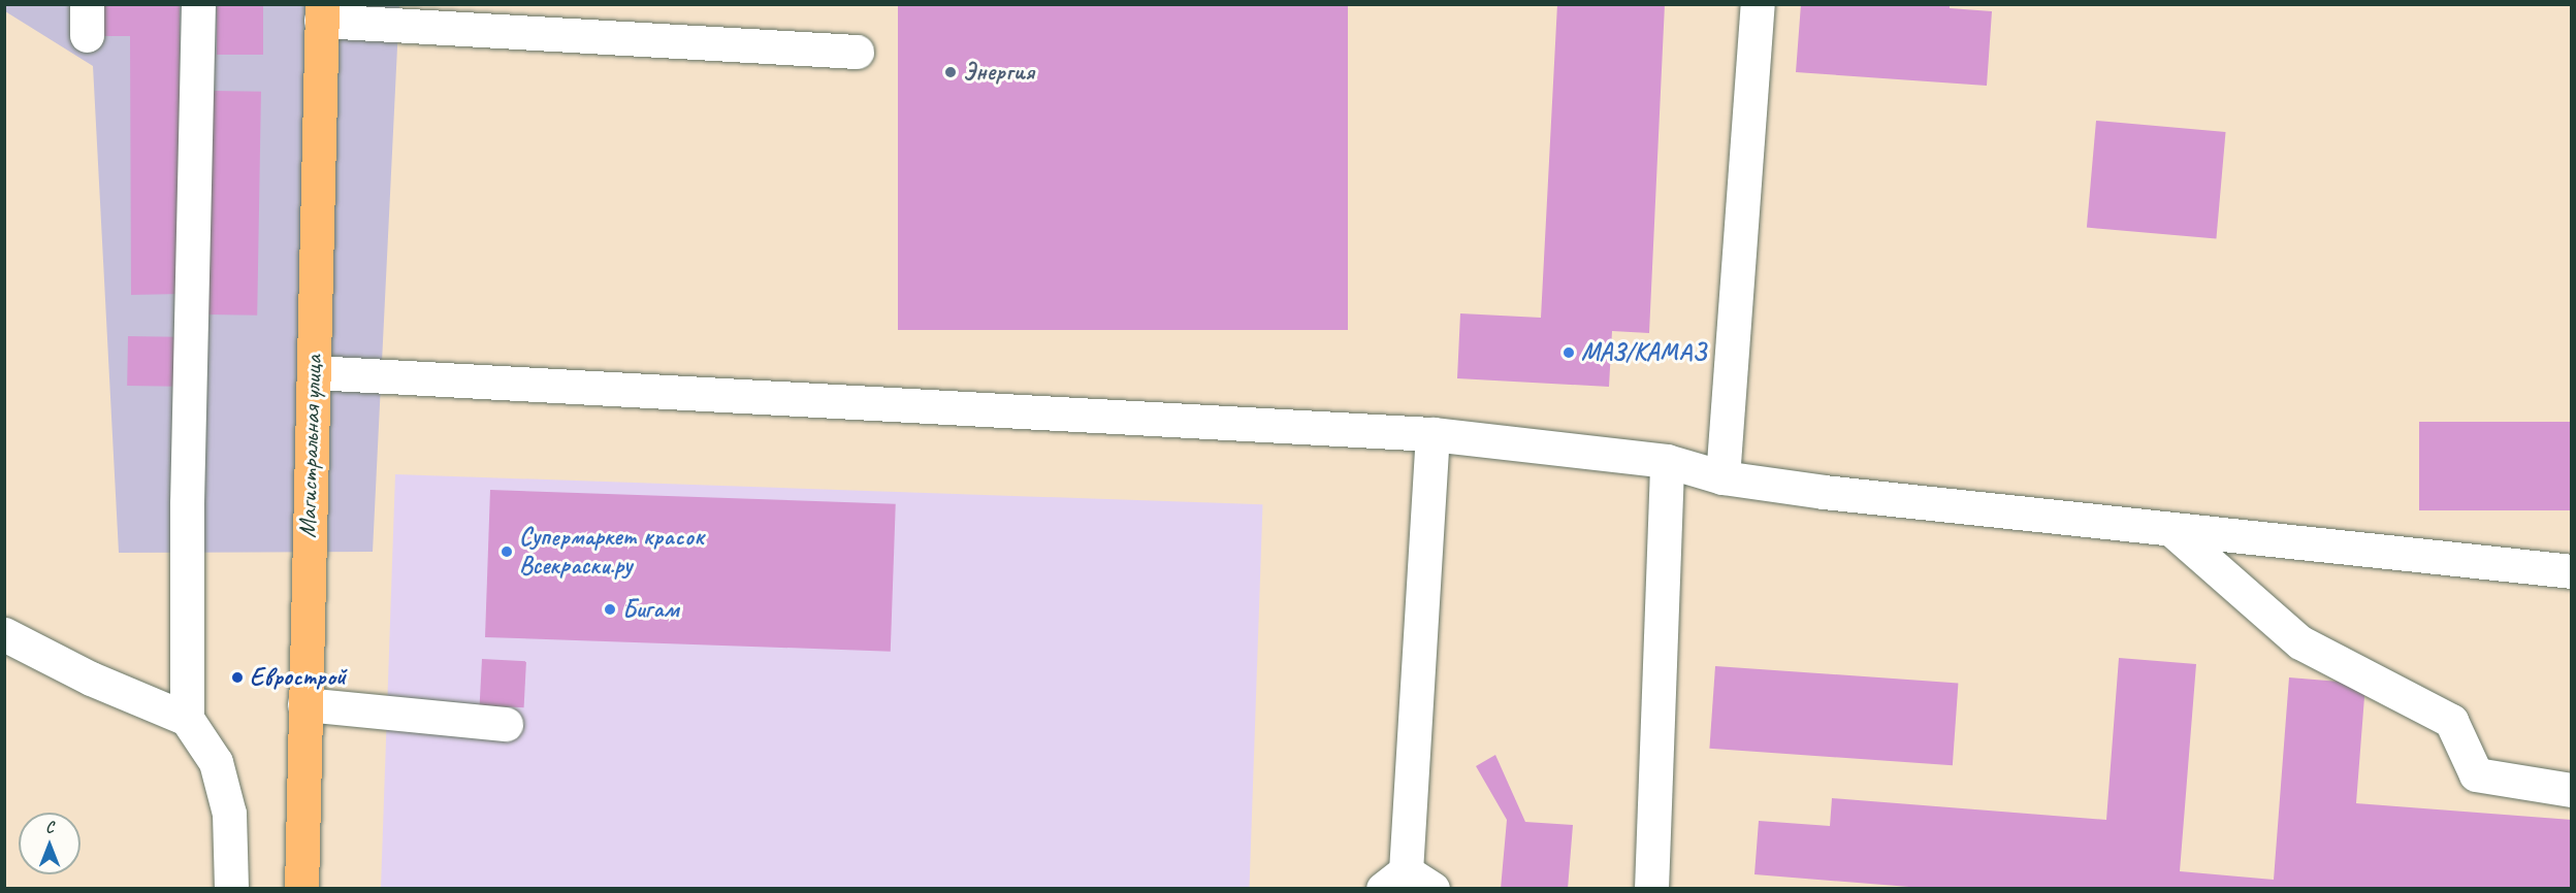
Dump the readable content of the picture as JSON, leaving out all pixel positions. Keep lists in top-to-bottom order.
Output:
{
  "streets": {
    "main road": ["Магистральная улица"]
  },
  "places": [
    "Энергия",
    "МАЗ/КАМАЗ",
    "Супермаркет красок Всекраски.ру",
    "Бигам",
    "Еврострой"
  ],
  "north": "top"
}
